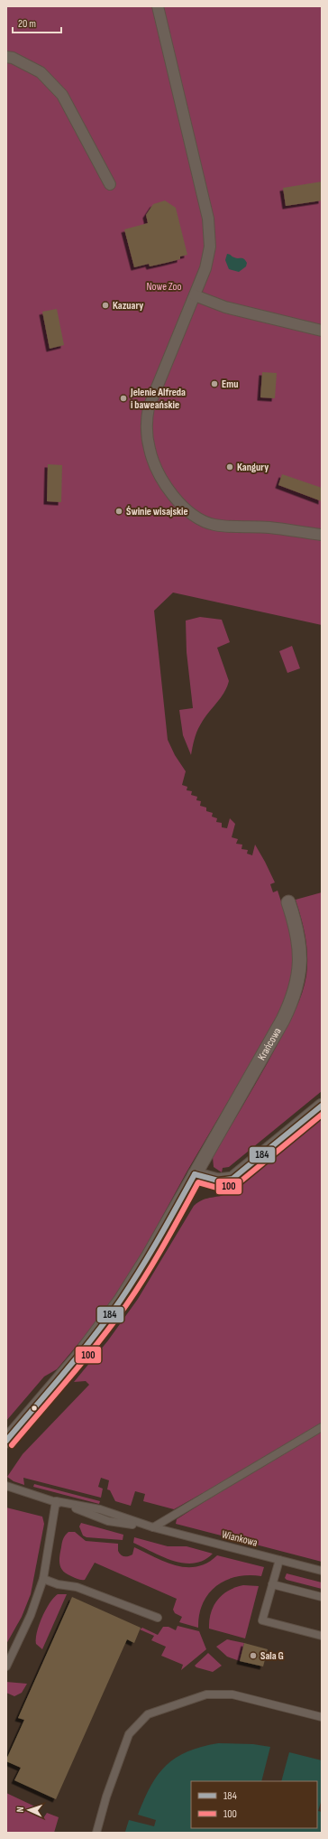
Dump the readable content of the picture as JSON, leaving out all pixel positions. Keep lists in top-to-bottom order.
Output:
{
  "streets": {
    "street": ["Krańcowa"],
    "lane": ["Wiankowa"]
  },
  "parks": ["Nowe Zoo"],
  "places": [
    "Kazuary",
    "Emu",
    "Jelenie Alfreda i baweańskie",
    "Kangury",
    "Świnie wisajskie",
    "Sala G"
  ],
  "lines": ["transit line 184", "transit line 100"],
  "legend": ["184", "100"],
  "scale_bar": "20 m",
  "north": "left"
}
